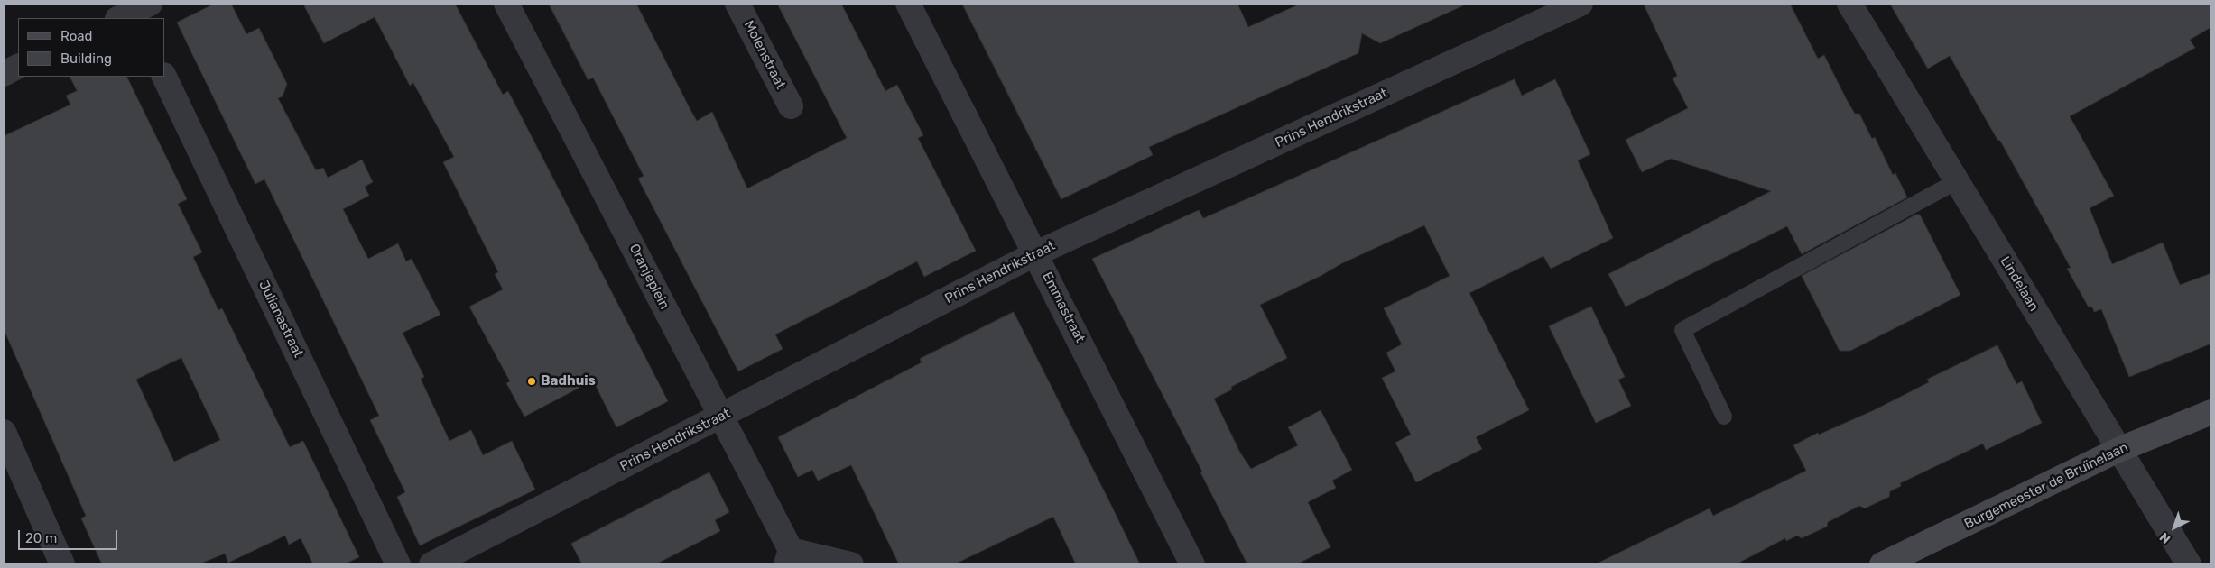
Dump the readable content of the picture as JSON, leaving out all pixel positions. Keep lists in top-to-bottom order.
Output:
{
  "streets": {
    "street": [
      "Molenstraat",
      "Prins Hendrikstraat",
      "Oranjeplein",
      "Lindelaan",
      "Emmastraat",
      "Julianastraat",
      "Burgemeester de Bruïnelaan"
    ]
  },
  "crossings": [
    ["Prins Hendrikstraat", "Oranjeplein"],
    ["Prins Hendrikstraat", "Emmastraat"],
    ["Lindelaan", "Burgemeester de Bruïnelaan"]
  ],
  "places": ["Badhuis"],
  "legend": ["Road", "Building"],
  "scale_bar": "20 m",
  "north": "bottom left"
}
